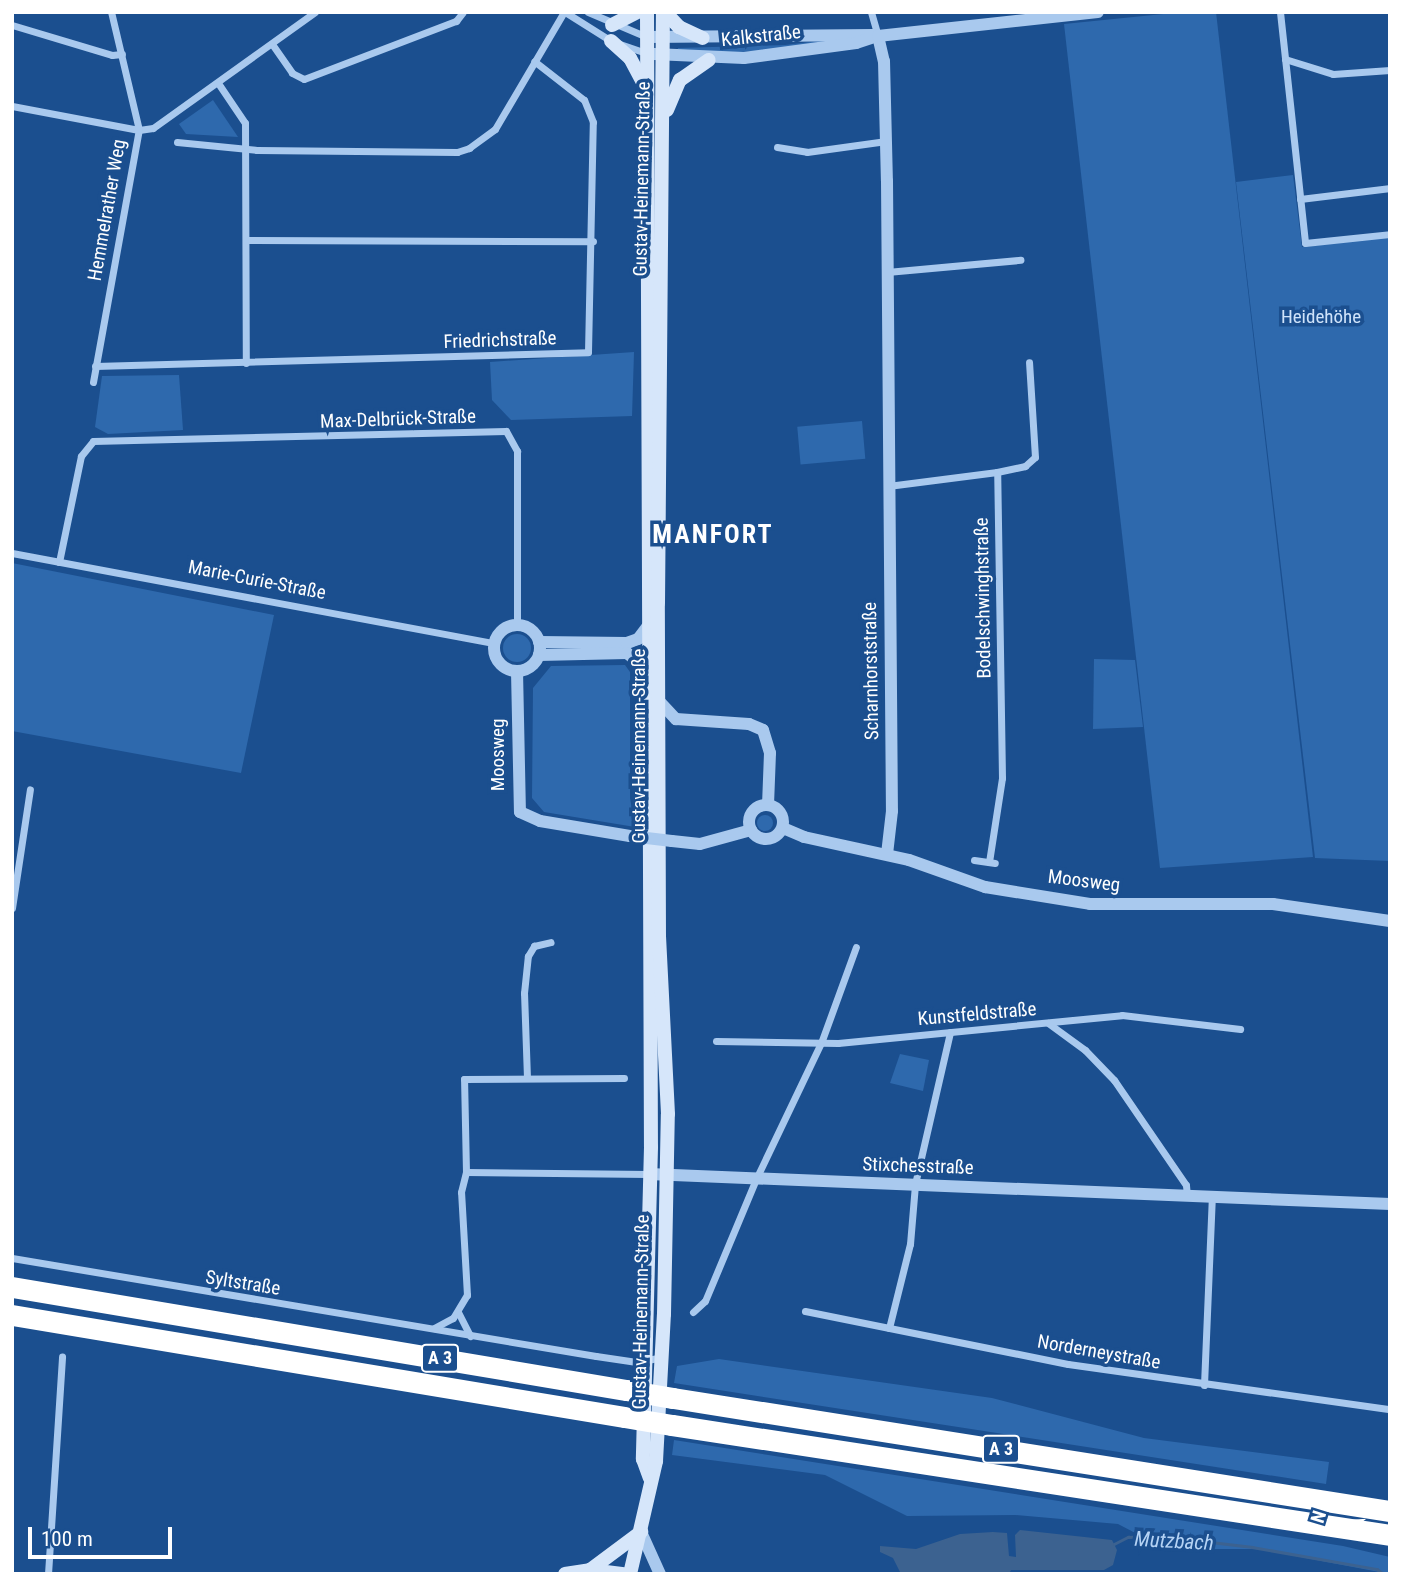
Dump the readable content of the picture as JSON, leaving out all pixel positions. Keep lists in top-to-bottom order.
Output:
{
  "streets": {
    "highway": ["A 3"],
    "main road": ["Gustav-Heinemann-Straße"],
    "street": [
      "Kalkstraße",
      "Hemmelrather Weg",
      "Friedrichstraße",
      "Max-Delbrück-Straße",
      "Marie-Curie-Straße",
      "Bodelschwinghstraße",
      "Scharnhorststraße",
      "Moosweg",
      "Kunstfeldstraße",
      "Stixchesstraße",
      "Syltstraße",
      "Norderneystraße"
    ]
  },
  "crossings": [
    ["Kalkstraße", "Gustav-Heinemann-Straße"],
    ["Kalkstraße", "Scharnhorststraße"],
    ["Gustav-Heinemann-Straße", "Stixchesstraße"],
    ["Gustav-Heinemann-Straße", "Syltstraße"],
    ["Hemmelrather Weg", "Friedrichstraße"],
    ["Max-Delbrück-Straße", "Marie-Curie-Straße"],
    ["Max-Delbrück-Straße", "Moosweg"],
    ["Marie-Curie-Straße", "Moosweg"],
    ["Scharnhorststraße", "Moosweg"]
  ],
  "districts": ["MANFORT"],
  "water": ["Mutzbach"],
  "parks": ["Heidehöhe"],
  "scale_bar": "100 m",
  "north": "left"
}
